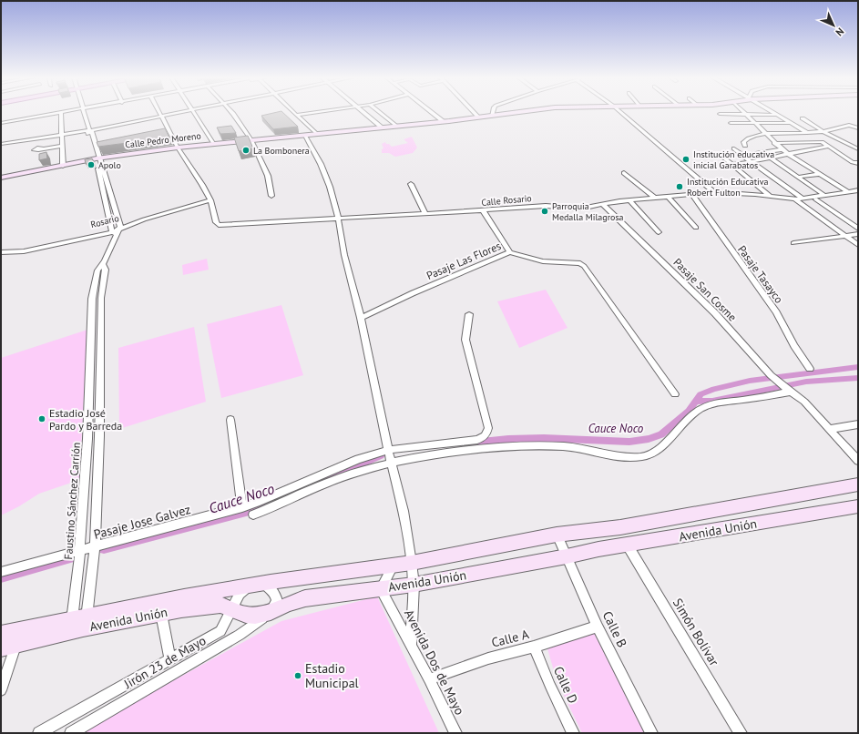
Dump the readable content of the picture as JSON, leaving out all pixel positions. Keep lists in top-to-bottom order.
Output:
{
  "streets": {
    "main road": ["Calle Pedro Moreno", "Avenida Unión"],
    "street": [
      "Calle Rosario",
      "Rosario",
      "Pasaje Las Flores",
      "Pasaje Tasayco",
      "Pasaje San Cosme",
      "Faustino Sánchez Carrión",
      "Pasaje Jose Galvez",
      "Calle B",
      "Simón Bolívar",
      "Calle A",
      "Jirón 23 de Mayo",
      "Avenida Dos de Mayo",
      "Calle D"
    ]
  },
  "crossings": [
    ["Calle Rosario", "Rosario"],
    ["Calle Rosario", "Pasaje Tasayco"],
    ["Calle Rosario", "Pasaje San Cosme"],
    ["Rosario", "Faustino Sánchez Carrión"],
    ["Faustino Sánchez Carrión", "Pasaje Jose Galvez"],
    ["Faustino Sánchez Carrión", "Avenida Unión"],
    ["Avenida Unión", "Calle B"],
    ["Avenida Unión", "Simón Bolívar"],
    ["Avenida Unión", "Jirón 23 de Mayo"],
    ["Avenida Unión", "Avenida Dos de Mayo"],
    ["Calle B", "Calle A"],
    ["Calle A", "Avenida Dos de Mayo"],
    ["Calle A", "Calle D"]
  ],
  "water": ["Cauce Noco"],
  "places": [
    "La Bombonera",
    "Institución educativa inicial Garabatos",
    "Apolo",
    "Institución Educativa Robert Fulton",
    "Parroquia Medalla Milagrosa",
    "Estadio José Pardo y Barreda",
    "Estadio Municipal"
  ],
  "north": "bottom right"
}
